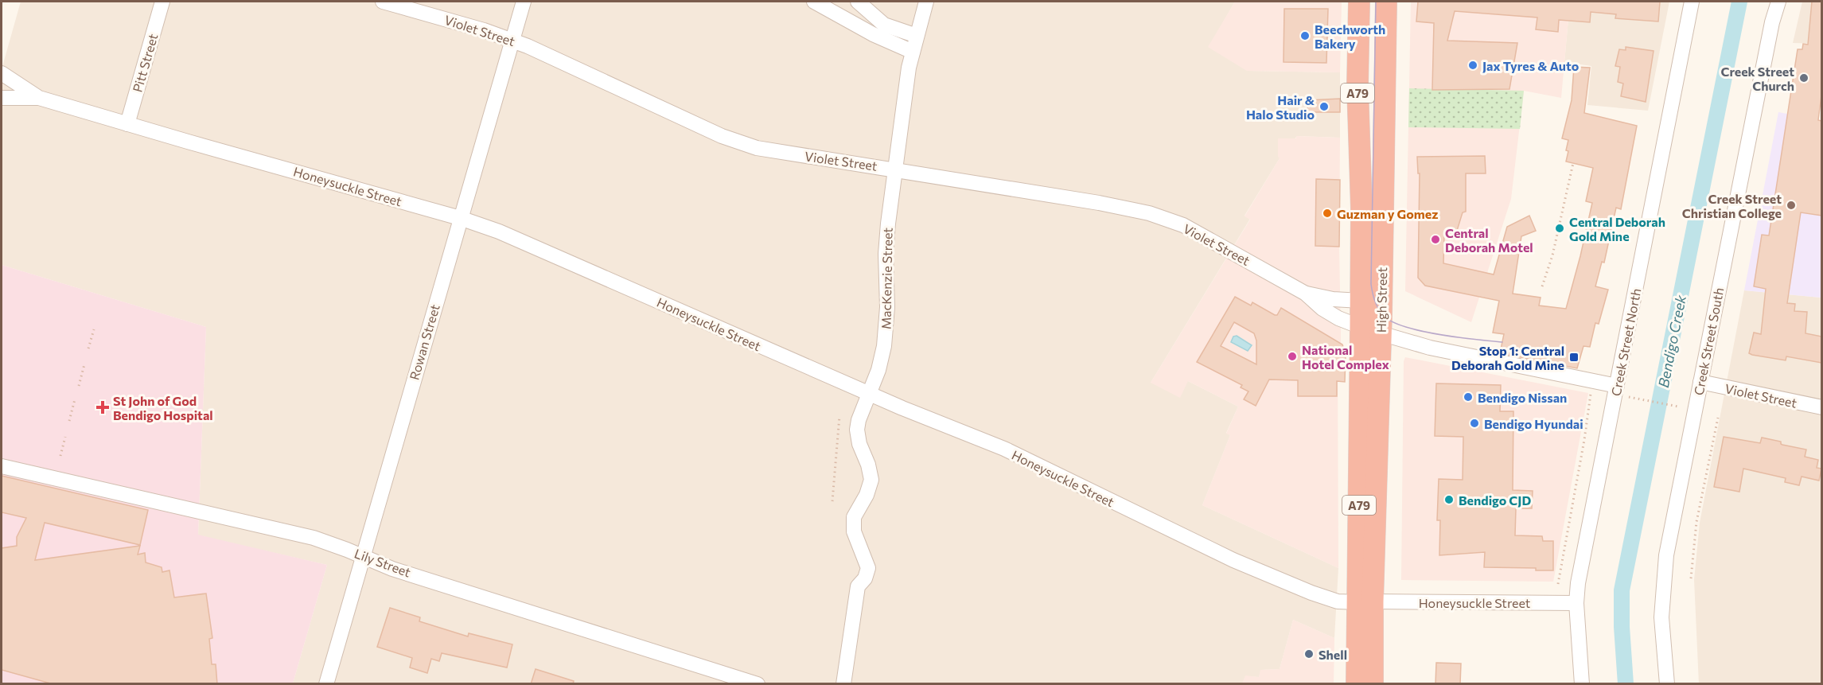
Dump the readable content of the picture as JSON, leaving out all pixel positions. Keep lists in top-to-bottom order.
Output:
{
  "streets": {
    "highway": ["A79", "High Street"],
    "street": [
      "Violet Street",
      "Pitt Street",
      "Honeysuckle Street",
      "MacKenzie Street",
      "Creek Street South",
      "Rowan Street",
      "Creek Street North",
      "Lily Street"
    ]
  },
  "crossings": [
    ["Violet Street", "MacKenzie Street"],
    ["Violet Street", "High Street"],
    ["Violet Street", "Creek Street South"],
    ["Violet Street", "Rowan Street"],
    ["Violet Street", "Creek Street North"],
    ["Pitt Street", "Honeysuckle Street"],
    ["Honeysuckle Street", "MacKenzie Street"],
    ["Honeysuckle Street", "High Street"],
    ["Honeysuckle Street", "Rowan Street"],
    ["Honeysuckle Street", "Creek Street North"],
    ["Rowan Street", "Lily Street"]
  ],
  "water": ["Bendigo Creek"],
  "places": {
    "other": [
      "Beechworth Bakery",
      "Jax Tyres & Auto",
      "Creek Street Church",
      "Hair & Halo Studio",
      "Creek Street Christian College",
      "Guzman y Gomez",
      "Central Deborah Gold Mine",
      "Central Deborah Motel",
      "National Hotel Complex",
      "Bendigo Nissan",
      "Bendigo Hyundai",
      "Bendigo CJD",
      "Shell"
    ],
    "transit": ["Stop 1: Central Deborah Gold Mine"],
    "health": ["St John of God Bendigo Hospital"]
  }
}
